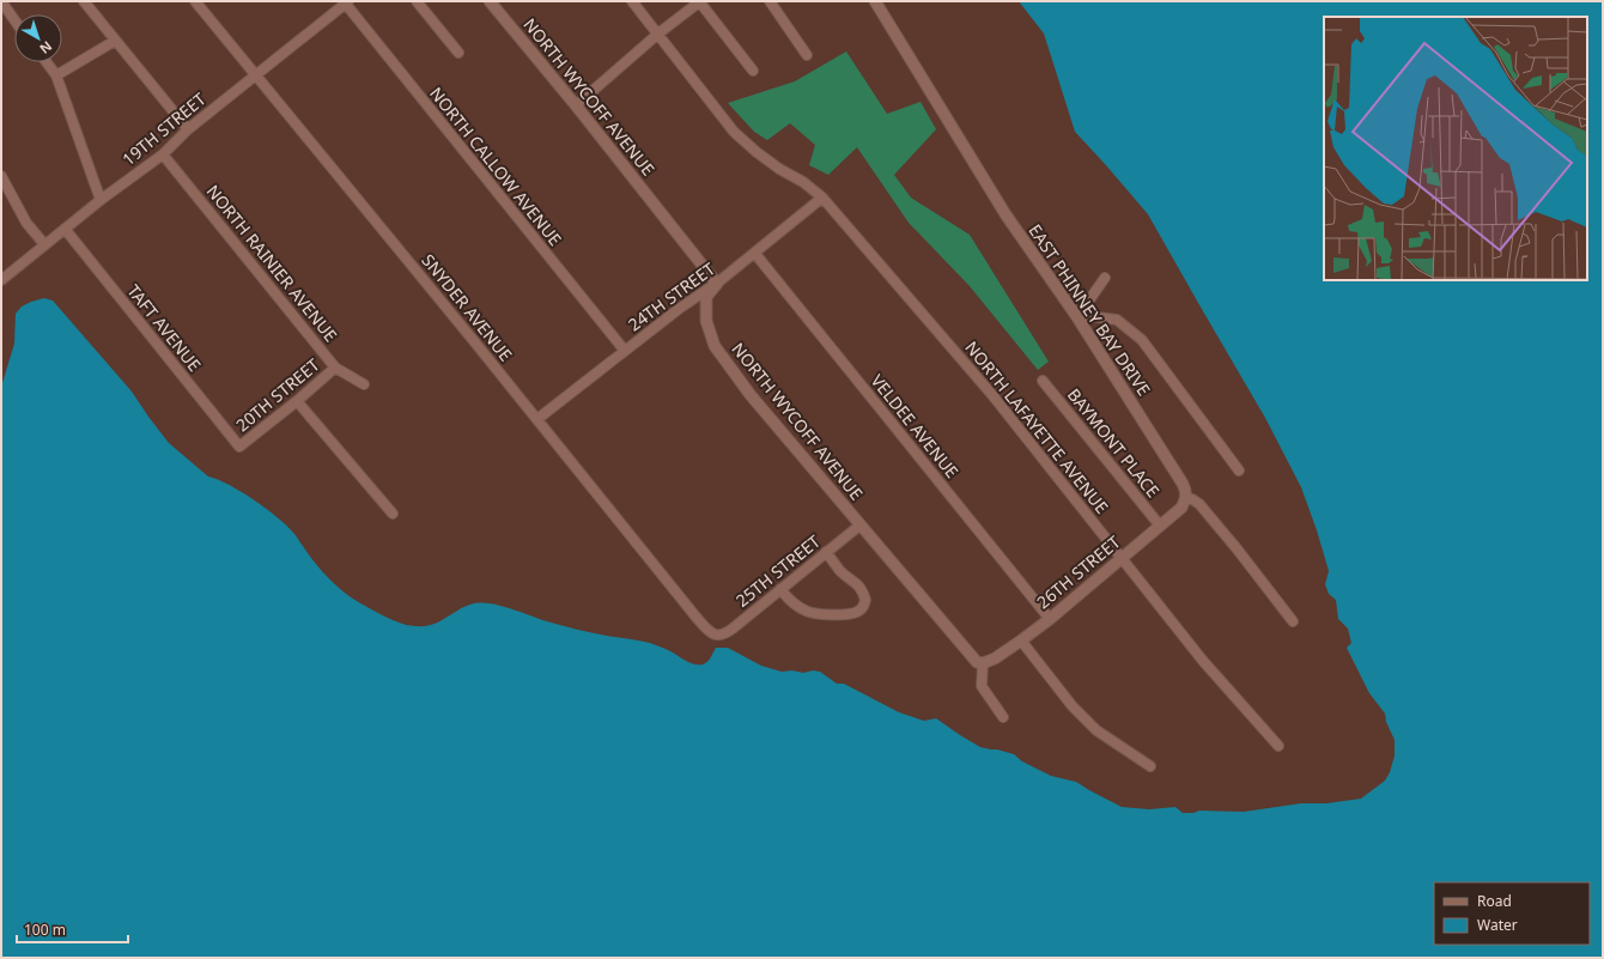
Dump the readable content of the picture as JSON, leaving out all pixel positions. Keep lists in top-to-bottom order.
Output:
{
  "streets": {
    "street": [
      "NORTH WYCOFF AVENUE",
      "19TH STREET",
      "NORTH CALLOW AVENUE",
      "NORTH RAINIER AVENUE",
      "24TH STREET",
      "SNYDER AVENUE",
      "EAST PHINNEY BAY DRIVE",
      "TAFT AVENUE",
      "20TH STREET",
      "VELDEE AVENUE",
      "NORTH LAFAYETTE AVENUE",
      "BAYMONT PLACE",
      "25TH STREET",
      "26TH STREET"
    ]
  },
  "crossings": [
    ["NORTH WYCOFF AVENUE", "24TH STREET"],
    ["NORTH WYCOFF AVENUE", "25TH STREET"],
    ["NORTH WYCOFF AVENUE", "26TH STREET"],
    ["19TH STREET", "NORTH CALLOW AVENUE"],
    ["19TH STREET", "NORTH RAINIER AVENUE"],
    ["19TH STREET", "SNYDER AVENUE"],
    ["19TH STREET", "TAFT AVENUE"],
    ["NORTH CALLOW AVENUE", "24TH STREET"],
    ["NORTH RAINIER AVENUE", "20TH STREET"],
    ["24TH STREET", "SNYDER AVENUE"],
    ["24TH STREET", "VELDEE AVENUE"],
    ["24TH STREET", "NORTH LAFAYETTE AVENUE"],
    ["SNYDER AVENUE", "25TH STREET"],
    ["EAST PHINNEY BAY DRIVE", "26TH STREET"],
    ["TAFT AVENUE", "20TH STREET"],
    ["VELDEE AVENUE", "26TH STREET"],
    ["NORTH LAFAYETTE AVENUE", "26TH STREET"],
    ["BAYMONT PLACE", "26TH STREET"]
  ],
  "legend": ["Road", "Water"],
  "scale_bar": "100 m",
  "north": "bottom right"
}
